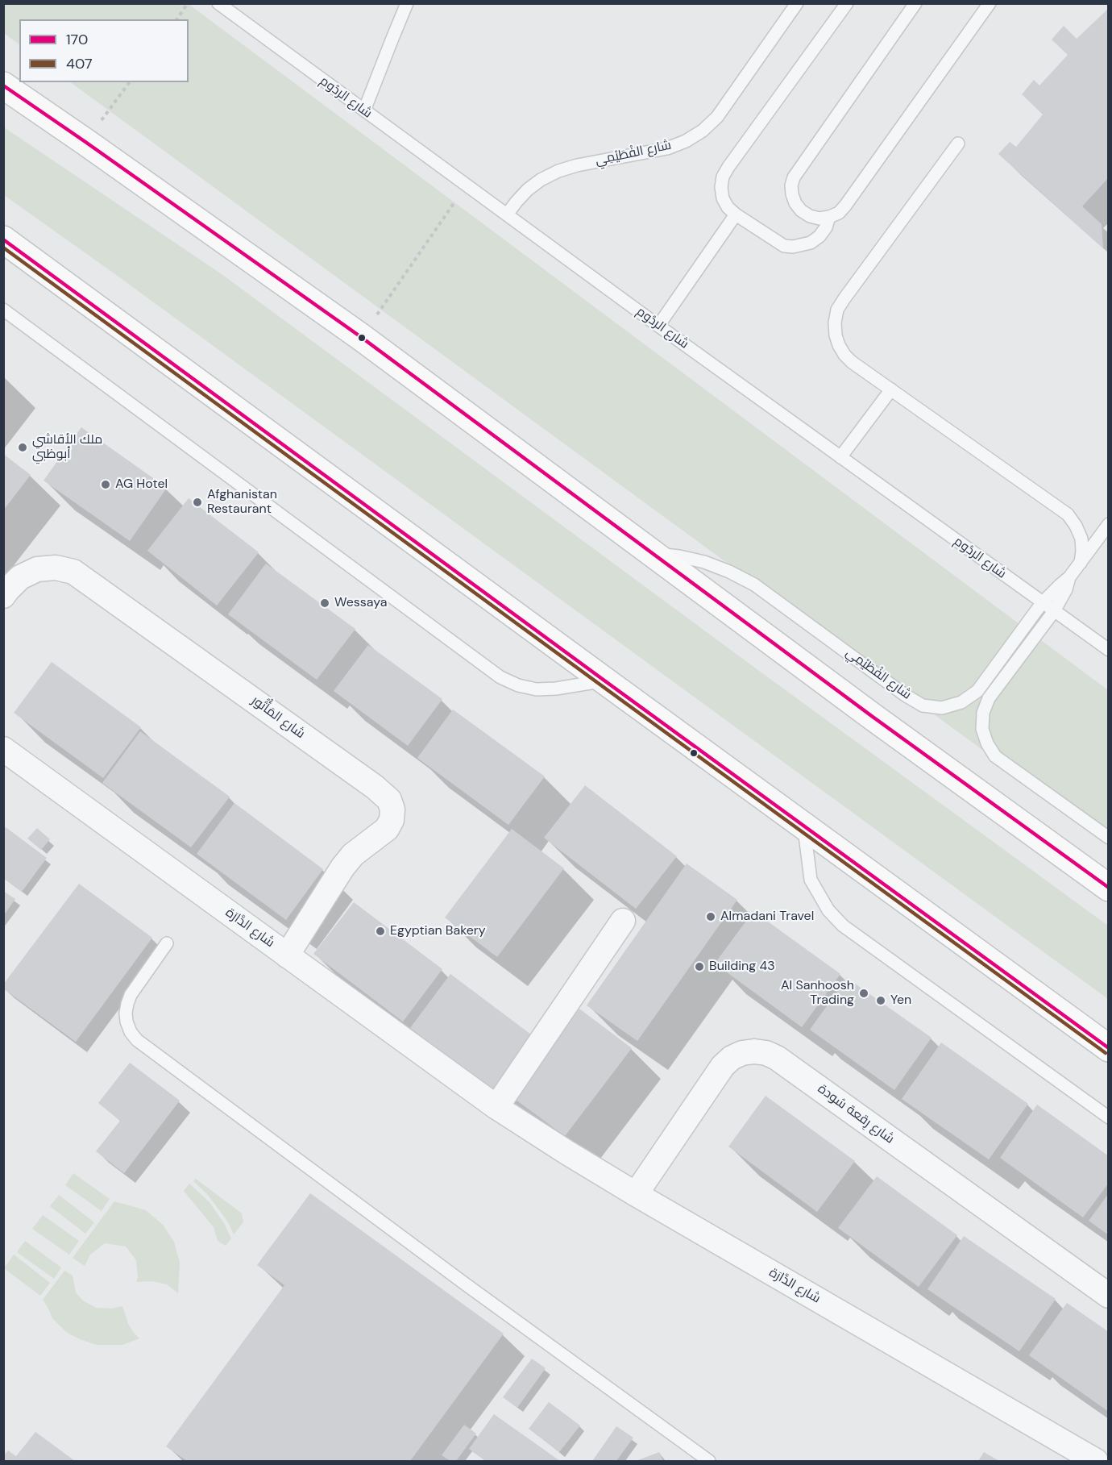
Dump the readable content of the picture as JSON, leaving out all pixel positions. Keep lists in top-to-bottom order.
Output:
{
  "streets": {
    "street": ["شارع المَأْثُور", "شارع الدَّارَة", "شارع رِقعة سُودة"],
    "lane": ["شارع الردُوم", "شارع الفْطَيْمِي"]
  },
  "crossings": [
    ["شارع الردُوم", "شارع الفْطَيْمِي"],
    ["شارع المَأْثُور", "شارع الدَّارَة"],
    ["شارع الدَّارَة", "شارع رِقعة سُودة"]
  ],
  "places": [
    "ملك الأقاشي أبوظبي",
    "AG Hotel",
    "Afghanistan Restaurant",
    "Wessaya",
    "Almadani Travel",
    "Egyptian Bakery",
    "Building 43",
    "Al Sanhoosh Trading",
    "Yen"
  ],
  "lines": ["transit line 170", "transit line 407"],
  "legend": ["170", "407"]
}
